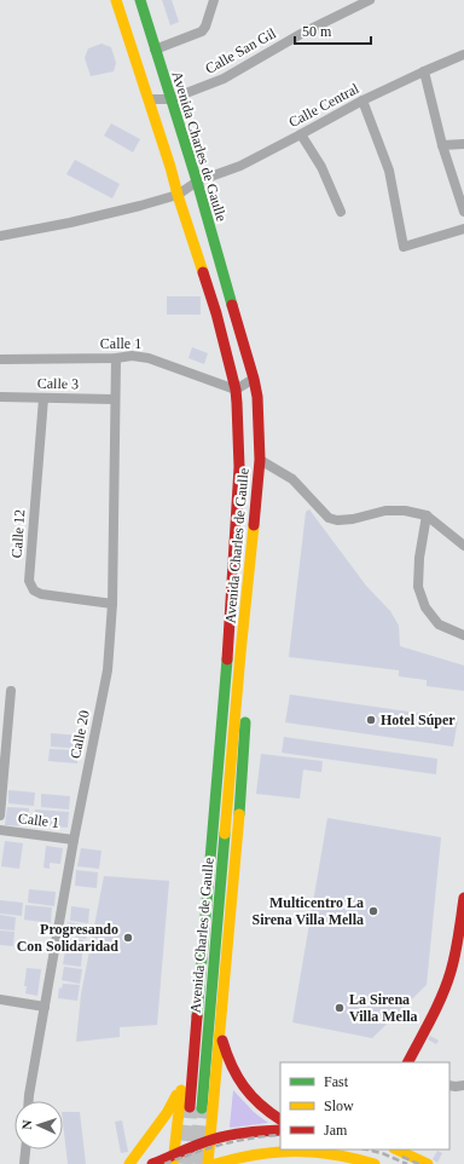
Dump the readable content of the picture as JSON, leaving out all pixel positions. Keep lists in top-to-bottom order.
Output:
{
  "streets": {
    "main road": ["Avenida Charles de Gaulle"],
    "street": [
      "Calle San Gil",
      "Calle Central",
      "Calle 1",
      "Calle 3",
      "Calle 12",
      "Calle 20"
    ]
  },
  "crossings": [
    ["Calle San Gil", "Avenida Charles de Gaulle"],
    ["Calle Central", "Avenida Charles de Gaulle"],
    ["Avenida Charles de Gaulle", "Calle 1"],
    ["Calle 1", "Calle 20"],
    ["Calle 3", "Calle 12"],
    ["Calle 3", "Calle 20"],
    ["Calle 12", "Calle 20"]
  ],
  "places": [
    "Hotel Súper",
    "Multicentro La Sirena Villa Mella",
    "Progresando Con Solidaridad",
    "La Sirena Villa Mella"
  ],
  "legend": ["Fast", "Slow", "Jam"],
  "scale_bar": "50 m",
  "north": "left"
}
